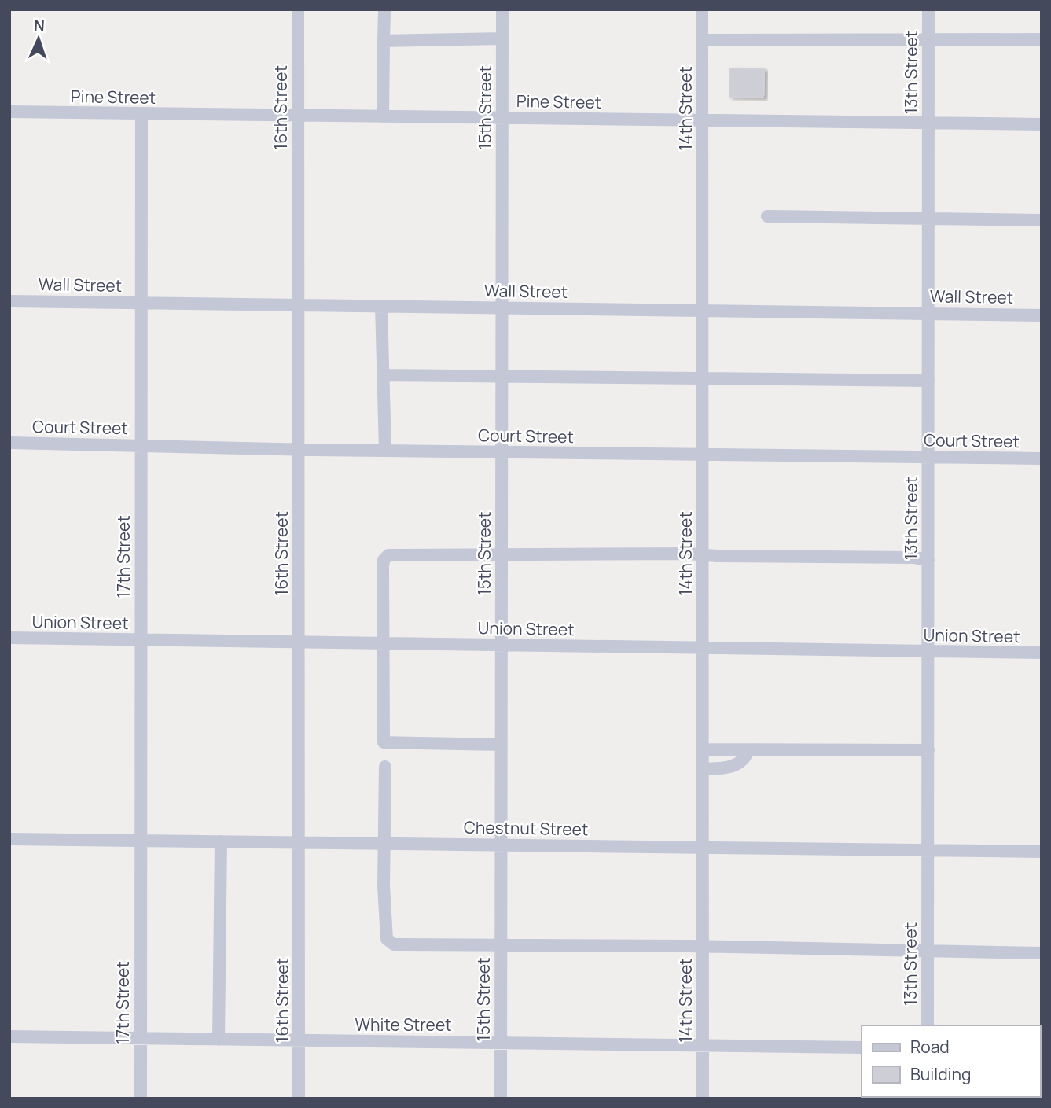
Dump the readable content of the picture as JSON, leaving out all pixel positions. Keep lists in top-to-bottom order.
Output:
{
  "streets": {
    "street": [
      "13th Street",
      "Pine Street",
      "16th Street",
      "15th Street",
      "14th Street",
      "Wall Street",
      "Court Street",
      "17th Street",
      "Union Street",
      "Chestnut Street",
      "White Street"
    ]
  },
  "crossings": [
    ["13th Street", "Pine Street"],
    ["13th Street", "Wall Street"],
    ["13th Street", "Court Street"],
    ["13th Street", "Union Street"],
    ["13th Street", "Chestnut Street"],
    ["Pine Street", "16th Street"],
    ["Pine Street", "15th Street"],
    ["Pine Street", "14th Street"],
    ["Pine Street", "17th Street"],
    ["16th Street", "Wall Street"],
    ["16th Street", "Court Street"],
    ["16th Street", "Union Street"],
    ["16th Street", "Chestnut Street"],
    ["16th Street", "White Street"],
    ["15th Street", "Wall Street"],
    ["15th Street", "Court Street"],
    ["15th Street", "Union Street"],
    ["15th Street", "Chestnut Street"],
    ["15th Street", "White Street"],
    ["14th Street", "Wall Street"],
    ["14th Street", "Court Street"],
    ["14th Street", "Union Street"],
    ["14th Street", "Chestnut Street"],
    ["14th Street", "White Street"],
    ["Wall Street", "17th Street"],
    ["Court Street", "17th Street"],
    ["17th Street", "Union Street"],
    ["17th Street", "Chestnut Street"],
    ["17th Street", "White Street"]
  ],
  "legend": ["Road", "Building"],
  "north": "top"
}
